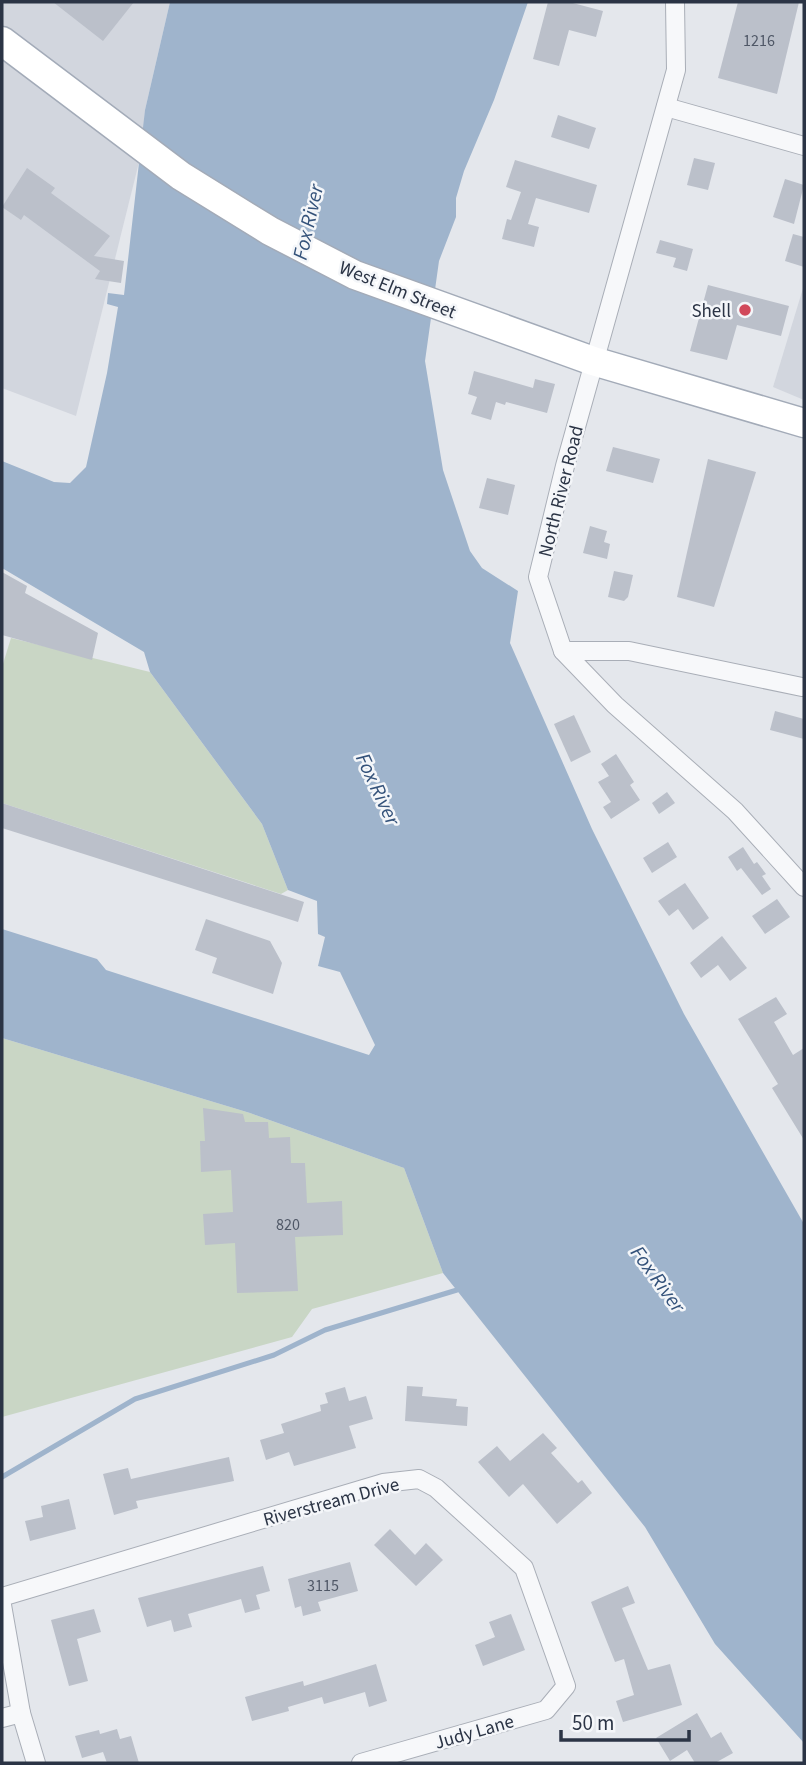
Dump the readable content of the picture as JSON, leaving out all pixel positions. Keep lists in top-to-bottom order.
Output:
{
  "streets": {
    "main road": ["West Elm Street"],
    "street": ["North River Road", "Riverstream Drive", "Judy Lane"]
  },
  "crossings": [
    ["West Elm Street", "North River Road"],
    ["Riverstream Drive", "Judy Lane"]
  ],
  "water": ["Fox River"],
  "places": ["Shell"],
  "house_numbers": ["1216", "820", "3115"],
  "scale_bar": "50 m"
}
